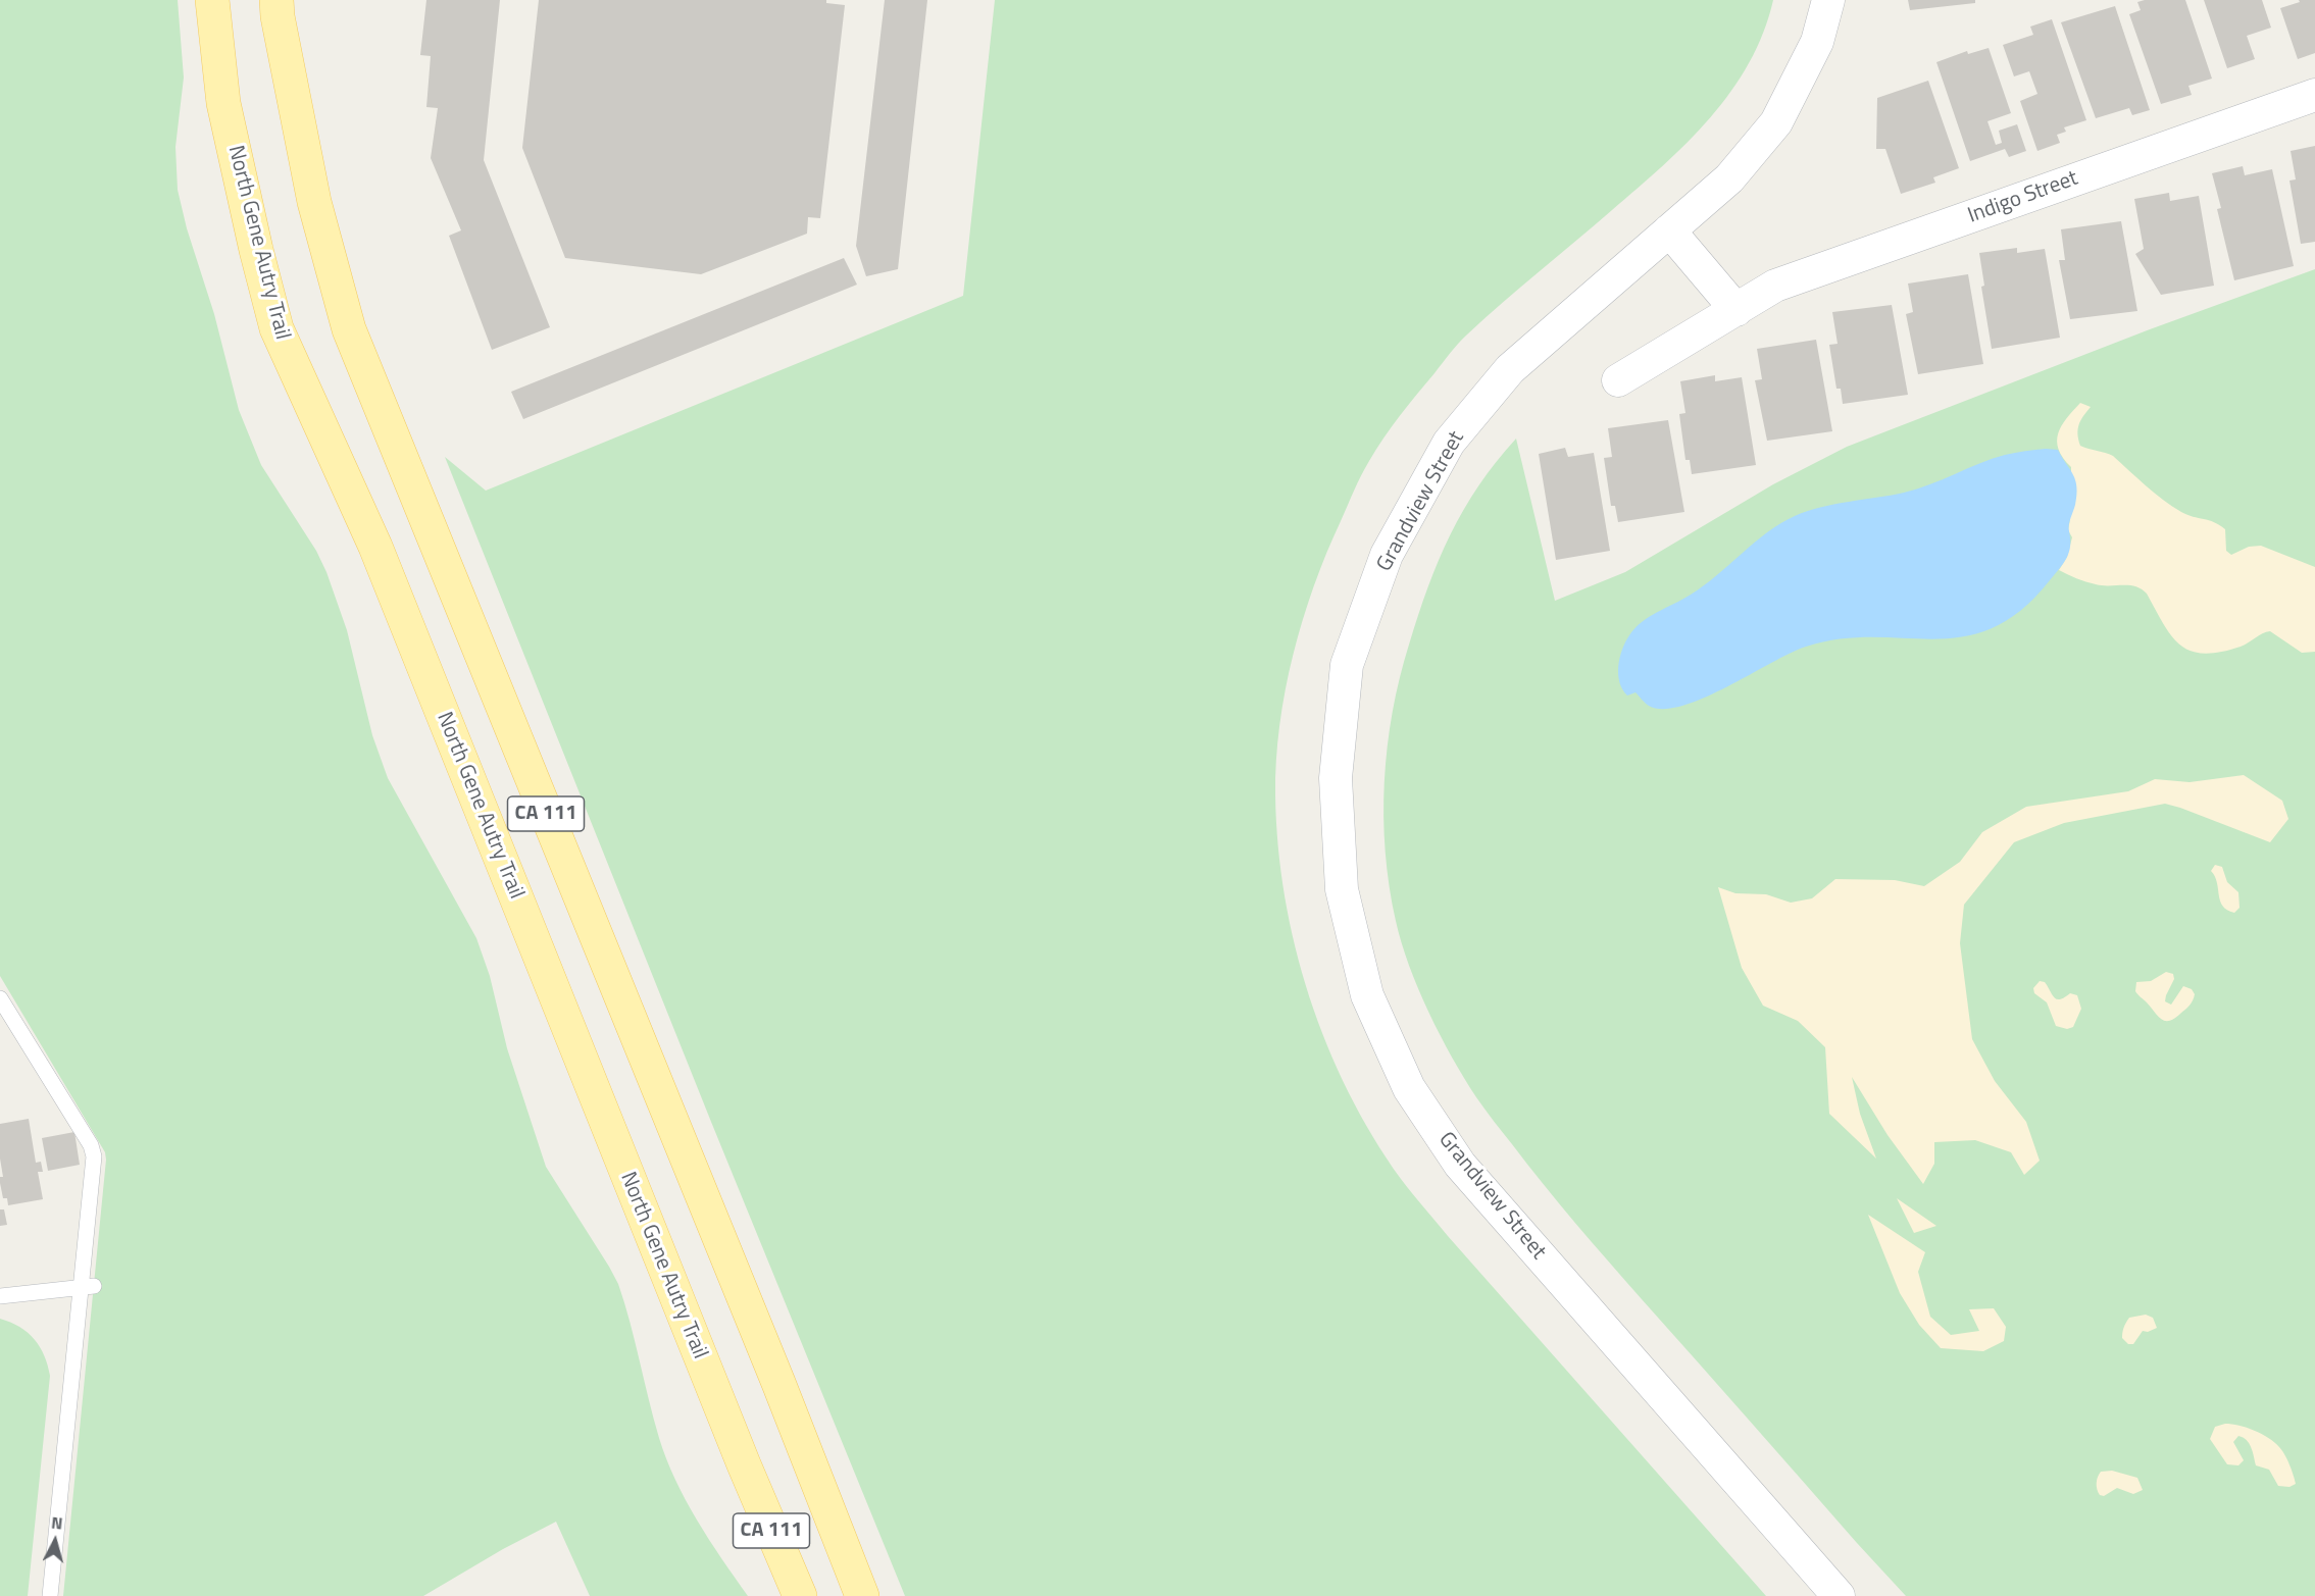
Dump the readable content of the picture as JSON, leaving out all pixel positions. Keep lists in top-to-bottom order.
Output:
{
  "streets": {
    "main road": ["North Gene Autry Trail", "CA 111"],
    "street": ["Indigo Street", "Grandview Street"]
  },
  "north": "top"
}
